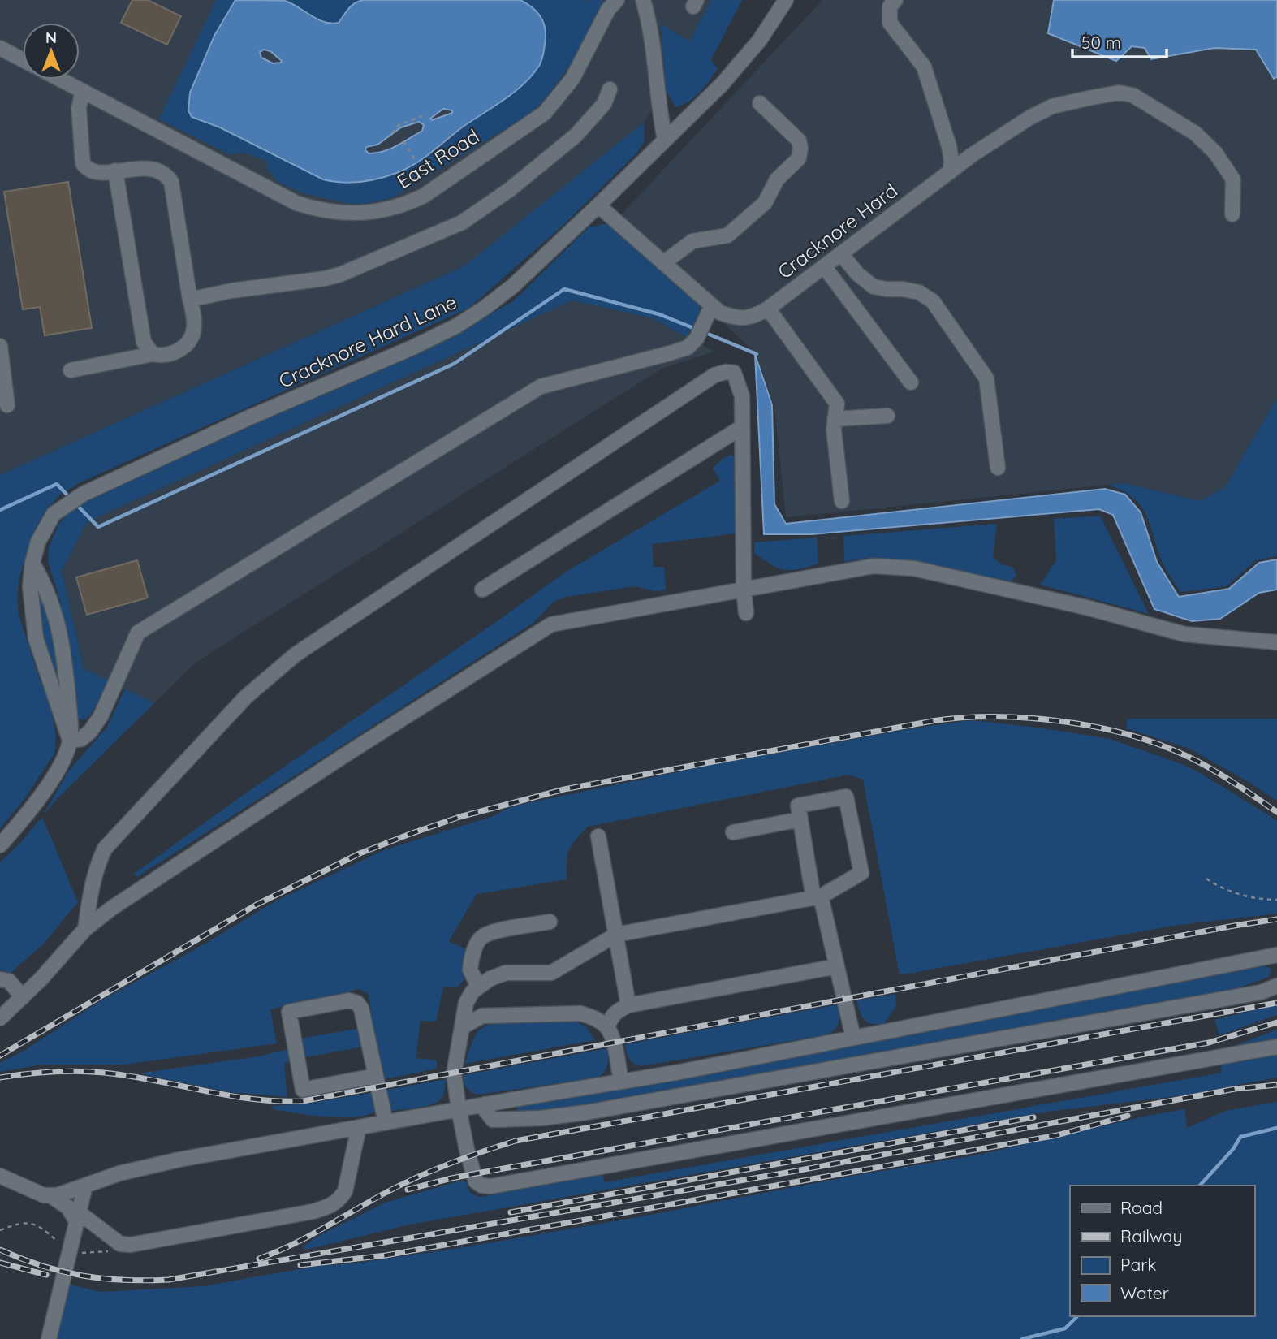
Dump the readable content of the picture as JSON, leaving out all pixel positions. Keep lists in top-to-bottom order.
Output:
{
  "streets": {
    "lane": ["East Road", "Cracknore Hard", "Cracknore Hard Lane"]
  },
  "crossings": [
    ["Cracknore Hard", "Cracknore Hard Lane"]
  ],
  "legend": [
    "Road",
    "Railway",
    "Park",
    "Water"
  ],
  "scale_bar": "50 m",
  "north": "top"
}
